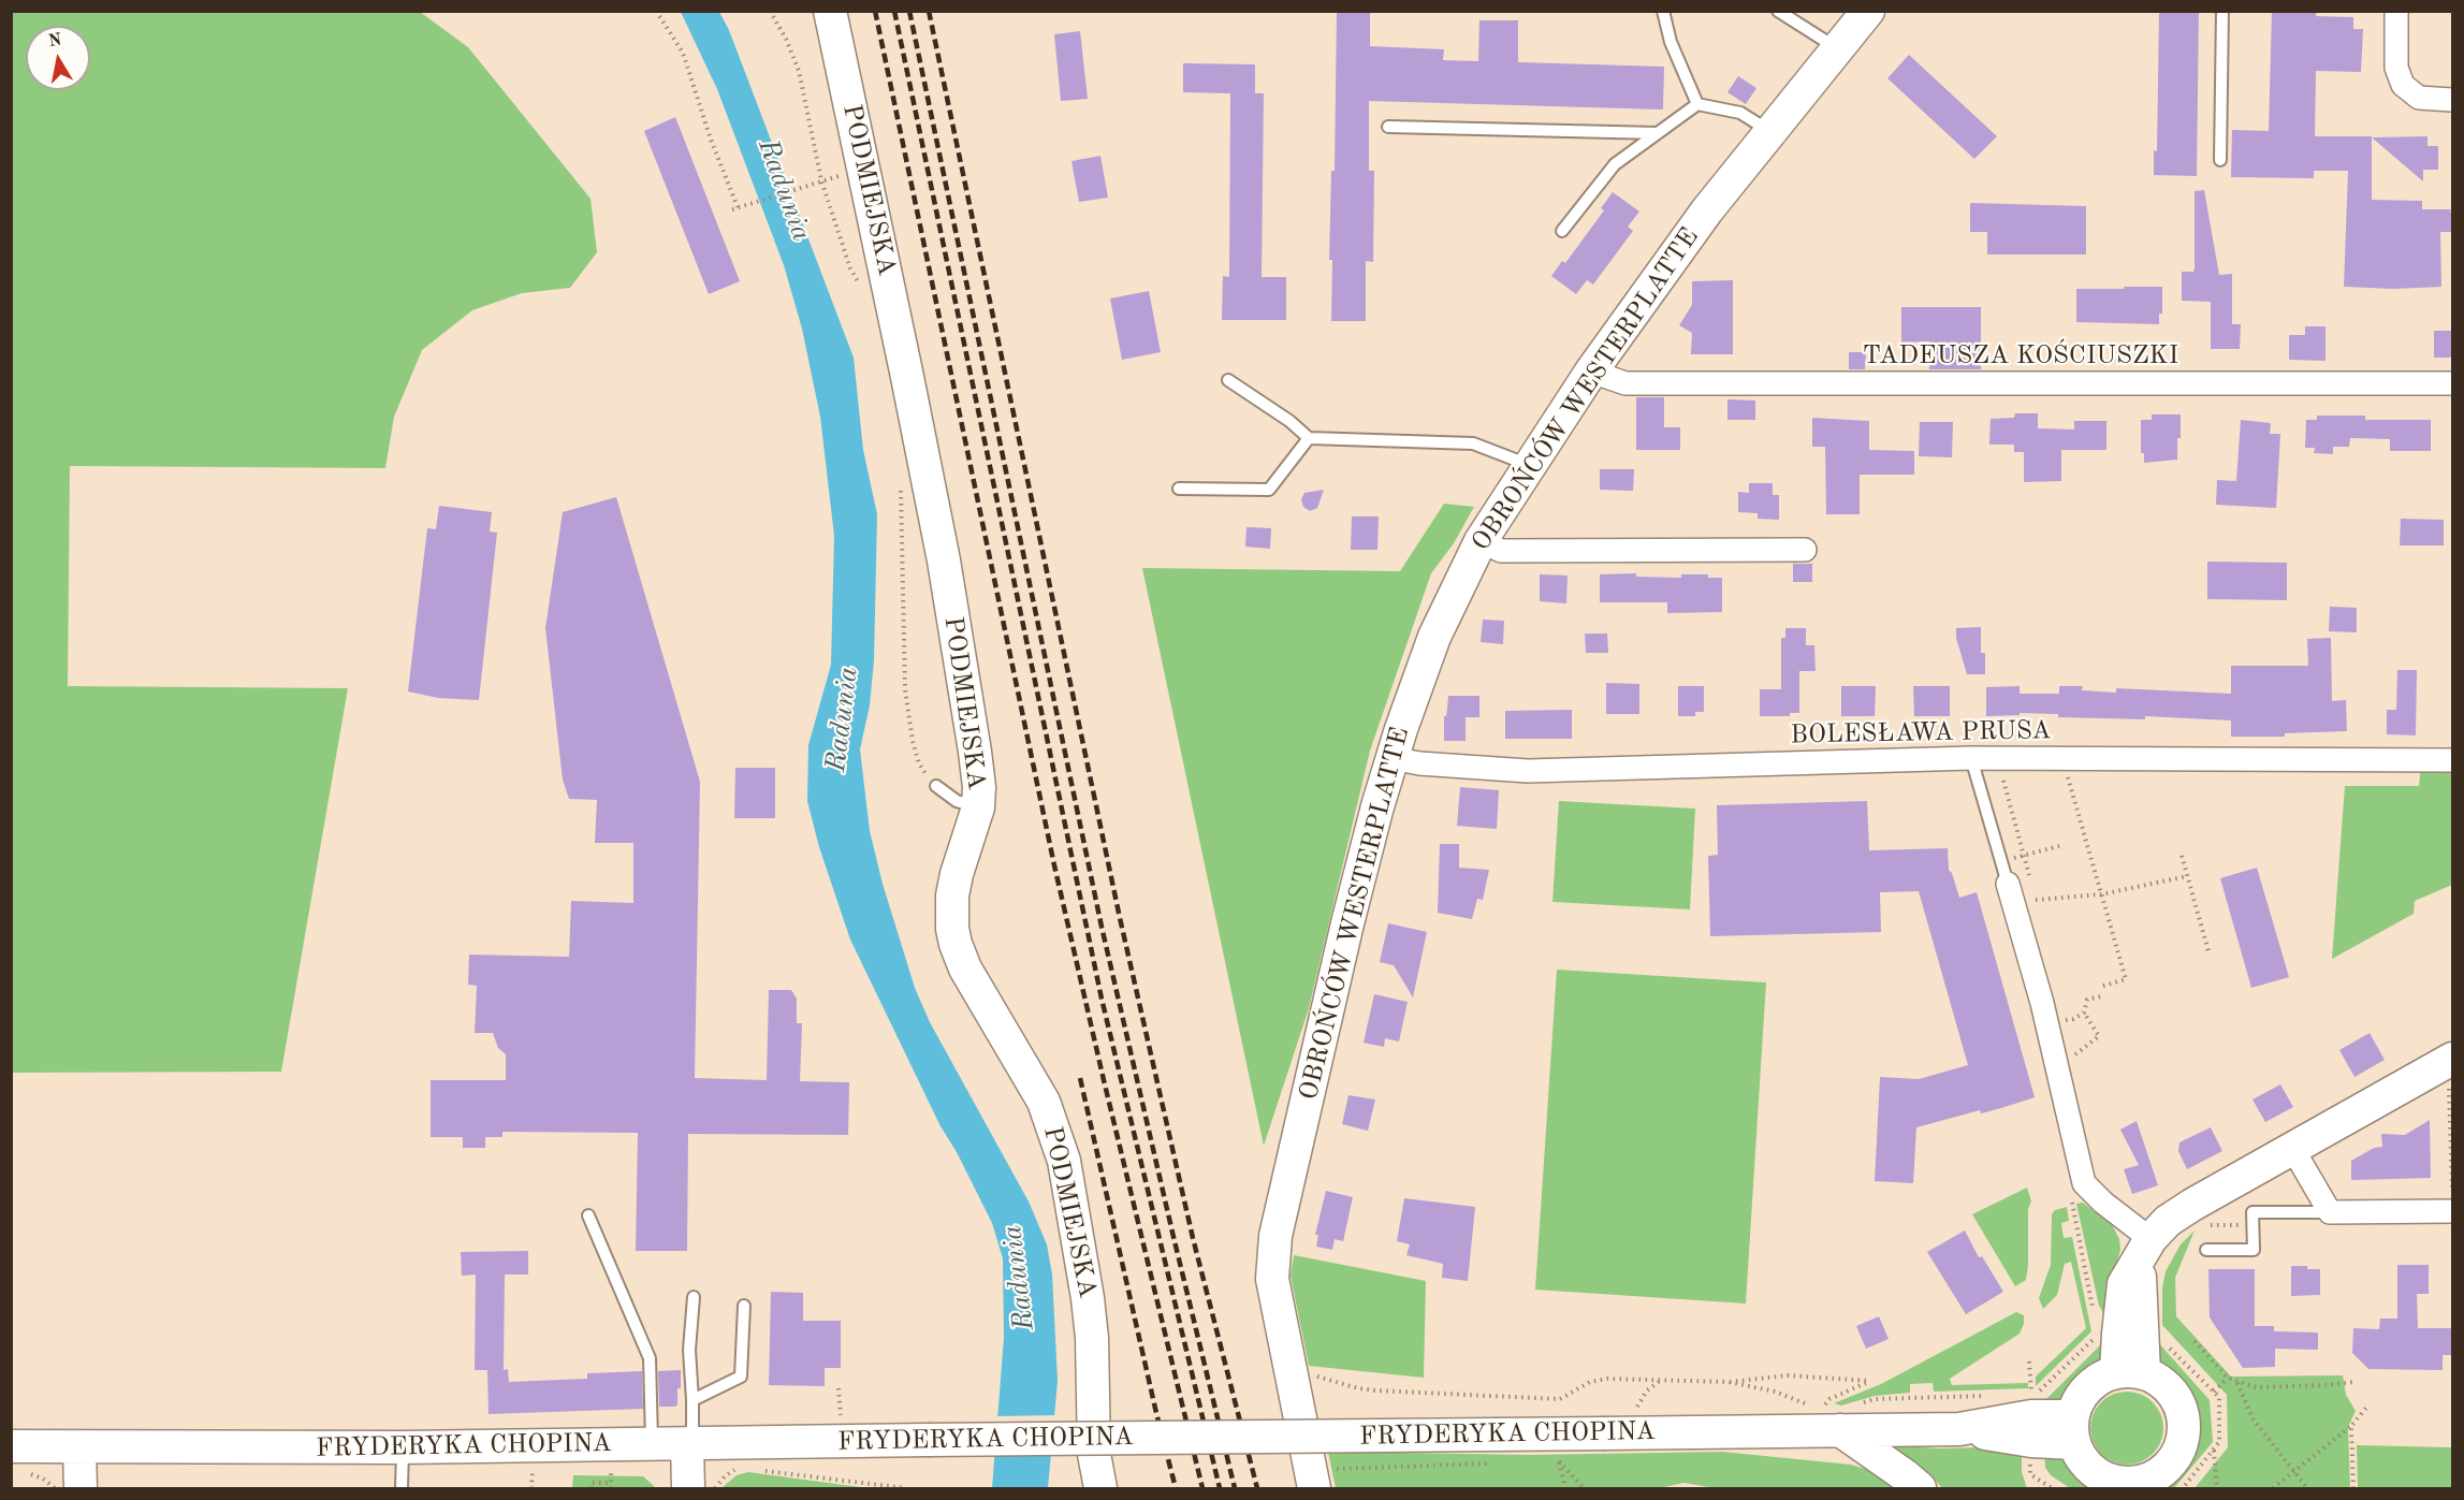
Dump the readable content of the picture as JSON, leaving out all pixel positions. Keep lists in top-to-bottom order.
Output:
{
  "streets": {
    "street": [
      "PODMIEJSKA",
      "TADEUSZA KOŚCIUSZKI",
      "OBROŃCÓW WESTERPLATTE",
      "BOLESŁAWA PRUSA",
      "FRYDERYKA CHOPINA"
    ]
  },
  "crossings": [
    ["TADEUSZA KOŚCIUSZKI", "OBROŃCÓW WESTERPLATTE"],
    ["OBROŃCÓW WESTERPLATTE", "BOLESŁAWA PRUSA"]
  ],
  "water": ["Radunia"],
  "north": "top"
}
